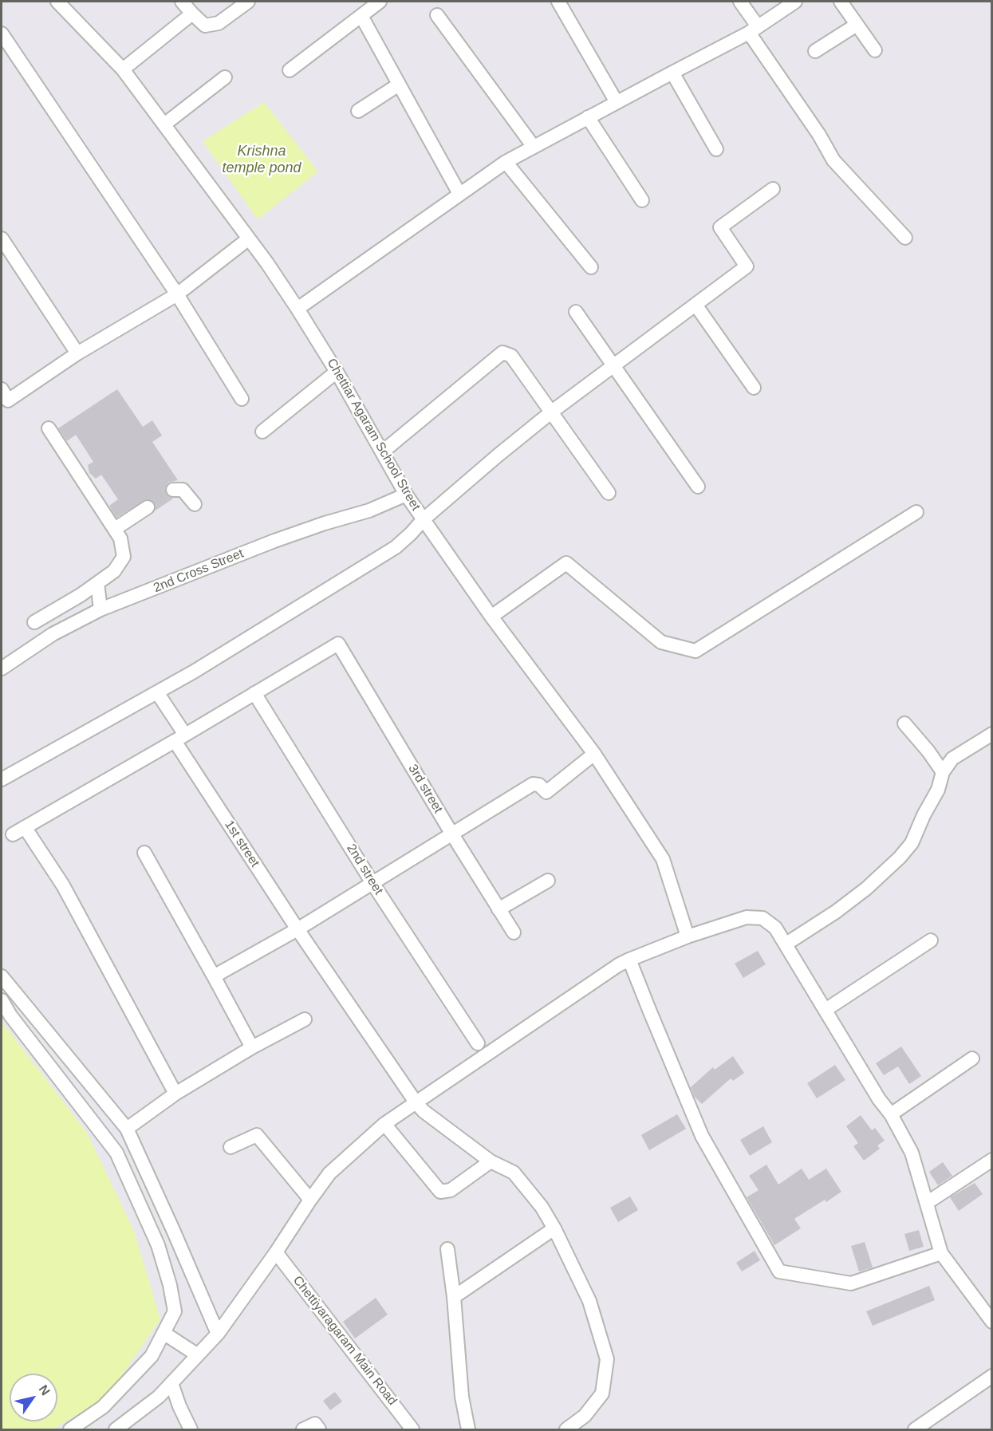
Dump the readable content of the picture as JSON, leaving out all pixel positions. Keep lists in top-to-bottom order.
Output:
{
  "streets": {
    "street": [
      "Chettiar Agaram School Street",
      "2nd Cross Street",
      "3rd street",
      "1st street",
      "2nd street",
      "Chettiyaragaram Main Road"
    ]
  },
  "crossings": [
    ["Chettiar Agaram School Street", "2nd Cross Street"],
    ["3rd street", "2nd street"]
  ],
  "water": ["Krishna temple pond"],
  "north": "top right"
}
